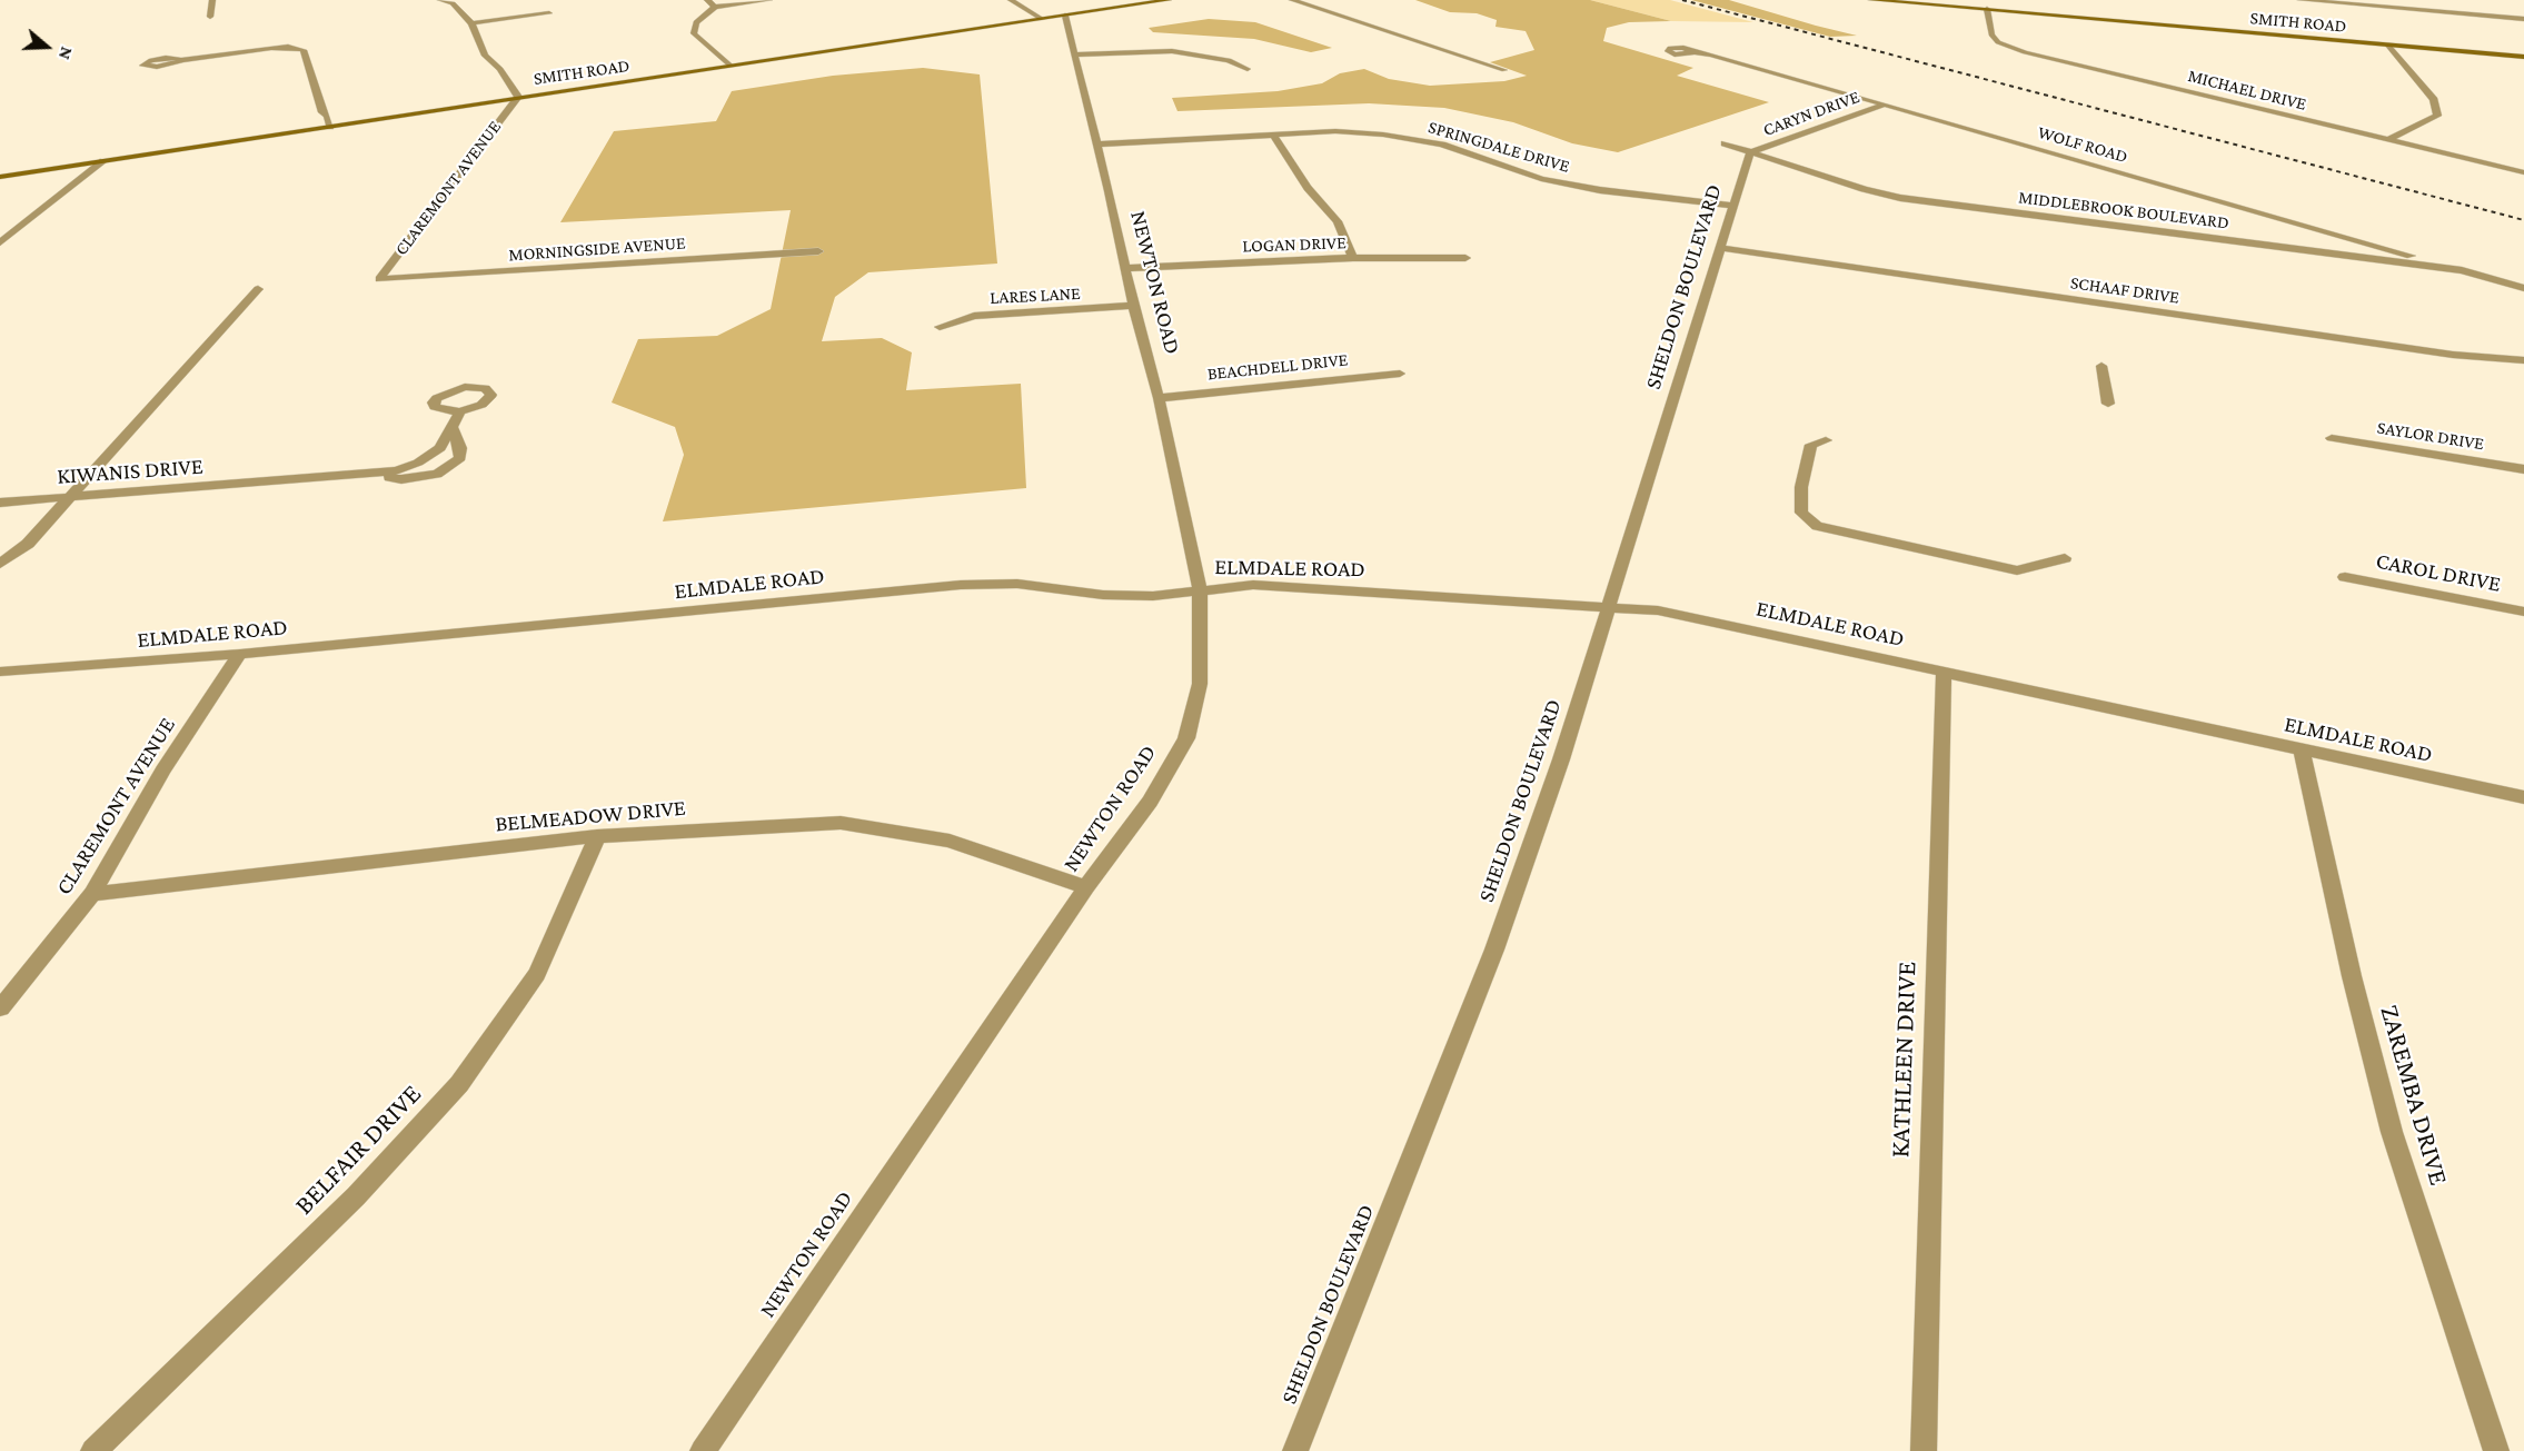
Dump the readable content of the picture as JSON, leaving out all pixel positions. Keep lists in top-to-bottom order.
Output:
{
  "streets": {
    "main road": ["SMITH ROAD"],
    "street": [
      "MICHAEL DRIVE",
      "CARYN DRIVE",
      "WOLF ROAD",
      "SPRINGDALE DRIVE",
      "CLAREMONT AVENUE",
      "MIDDLEBROOK BOULEVARD",
      "LOGAN DRIVE",
      "MORNINGSIDE AVENUE",
      "NEWTON ROAD",
      "SHELDON BOULEVARD",
      "SCHAAF DRIVE",
      "LARES LANE",
      "BEACHDELL DRIVE",
      "SAYLOR DRIVE",
      "KIWANIS DRIVE",
      "ELMDALE ROAD",
      "CAROL DRIVE",
      "BELMEADOW DRIVE",
      "KATHLEEN DRIVE",
      "ZAREMBA DRIVE",
      "BELFAIR DRIVE"
    ]
  },
  "crossings": [
    ["SMITH ROAD", "MICHAEL DRIVE"],
    ["SMITH ROAD", "CLAREMONT AVENUE"],
    ["SMITH ROAD", "NEWTON ROAD"],
    ["CARYN DRIVE", "WOLF ROAD"],
    ["CARYN DRIVE", "MIDDLEBROOK BOULEVARD"],
    ["CARYN DRIVE", "SHELDON BOULEVARD"],
    ["WOLF ROAD", "MIDDLEBROOK BOULEVARD"],
    ["SPRINGDALE DRIVE", "NEWTON ROAD"],
    ["SPRINGDALE DRIVE", "SHELDON BOULEVARD"],
    ["CLAREMONT AVENUE", "MORNINGSIDE AVENUE"],
    ["CLAREMONT AVENUE", "ELMDALE ROAD"],
    ["CLAREMONT AVENUE", "BELMEADOW DRIVE"],
    ["MIDDLEBROOK BOULEVARD", "SHELDON BOULEVARD"],
    ["LOGAN DRIVE", "NEWTON ROAD"],
    ["NEWTON ROAD", "LARES LANE"],
    ["NEWTON ROAD", "BEACHDELL DRIVE"],
    ["NEWTON ROAD", "ELMDALE ROAD"],
    ["NEWTON ROAD", "BELMEADOW DRIVE"],
    ["SHELDON BOULEVARD", "SCHAAF DRIVE"],
    ["SHELDON BOULEVARD", "ELMDALE ROAD"],
    ["ELMDALE ROAD", "KATHLEEN DRIVE"],
    ["ELMDALE ROAD", "ZAREMBA DRIVE"],
    ["BELMEADOW DRIVE", "BELFAIR DRIVE"]
  ],
  "north": "right"
}
